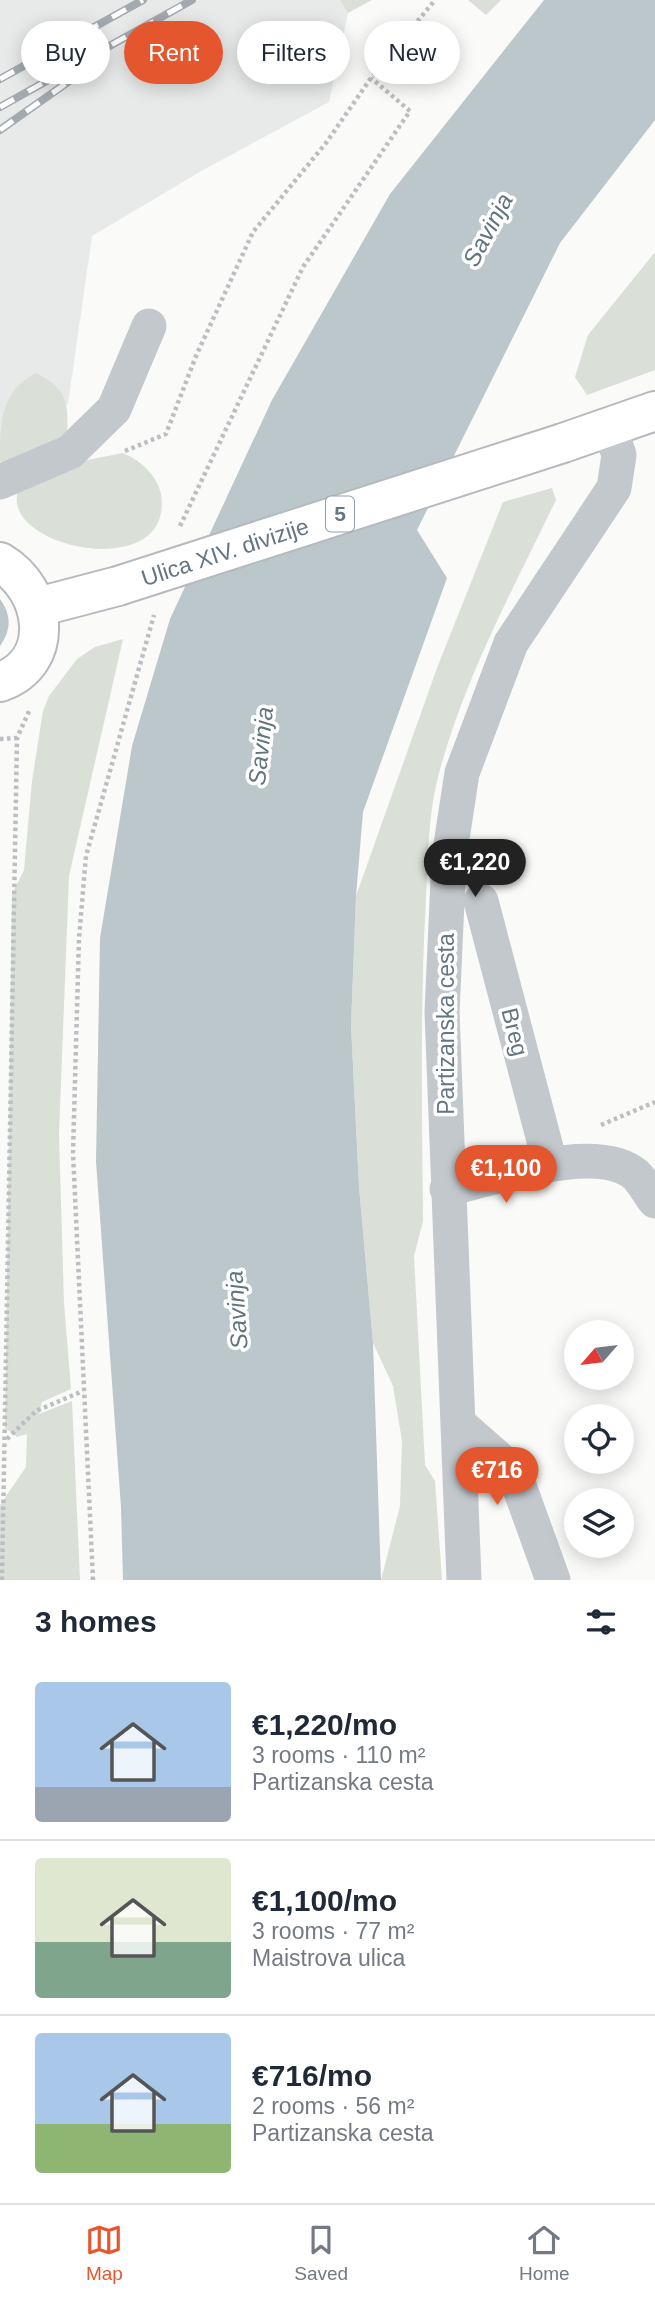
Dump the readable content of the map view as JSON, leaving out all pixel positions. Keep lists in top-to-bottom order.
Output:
{
  "streets": {
    "main road": ["5", "Ulica XIV. divizije"],
    "street": ["Partizanska cesta", "Breg"]
  },
  "crossings": [
    ["5", "Ulica XIV. divizije"],
    ["5", "Partizanska cesta"],
    ["Ulica XIV. divizije", "Partizanska cesta"]
  ],
  "water": ["Savinja"],
  "north": "bottom left",
  "page": {
    "chip": [
      "Buy",
      "Rent",
      "Filters",
      "New"
    ],
    "price": ["€1,220", "€1,100", "€716"],
    "heading": "3 homes",
    "list": [
      {
        "name": "€1,220/mo",
        "note": "3 rooms · 110 m² · Partizanska cesta"
      },
      {
        "name": "€1,100/mo",
        "note": "3 rooms · 77 m² · Maistrova ulica"
      },
      {
        "name": "€716/mo",
        "note": "2 rooms · 56 m² · Partizanska cesta"
      }
    ],
    "tabs": ["Map", "Saved", "Home"]
  }
}
